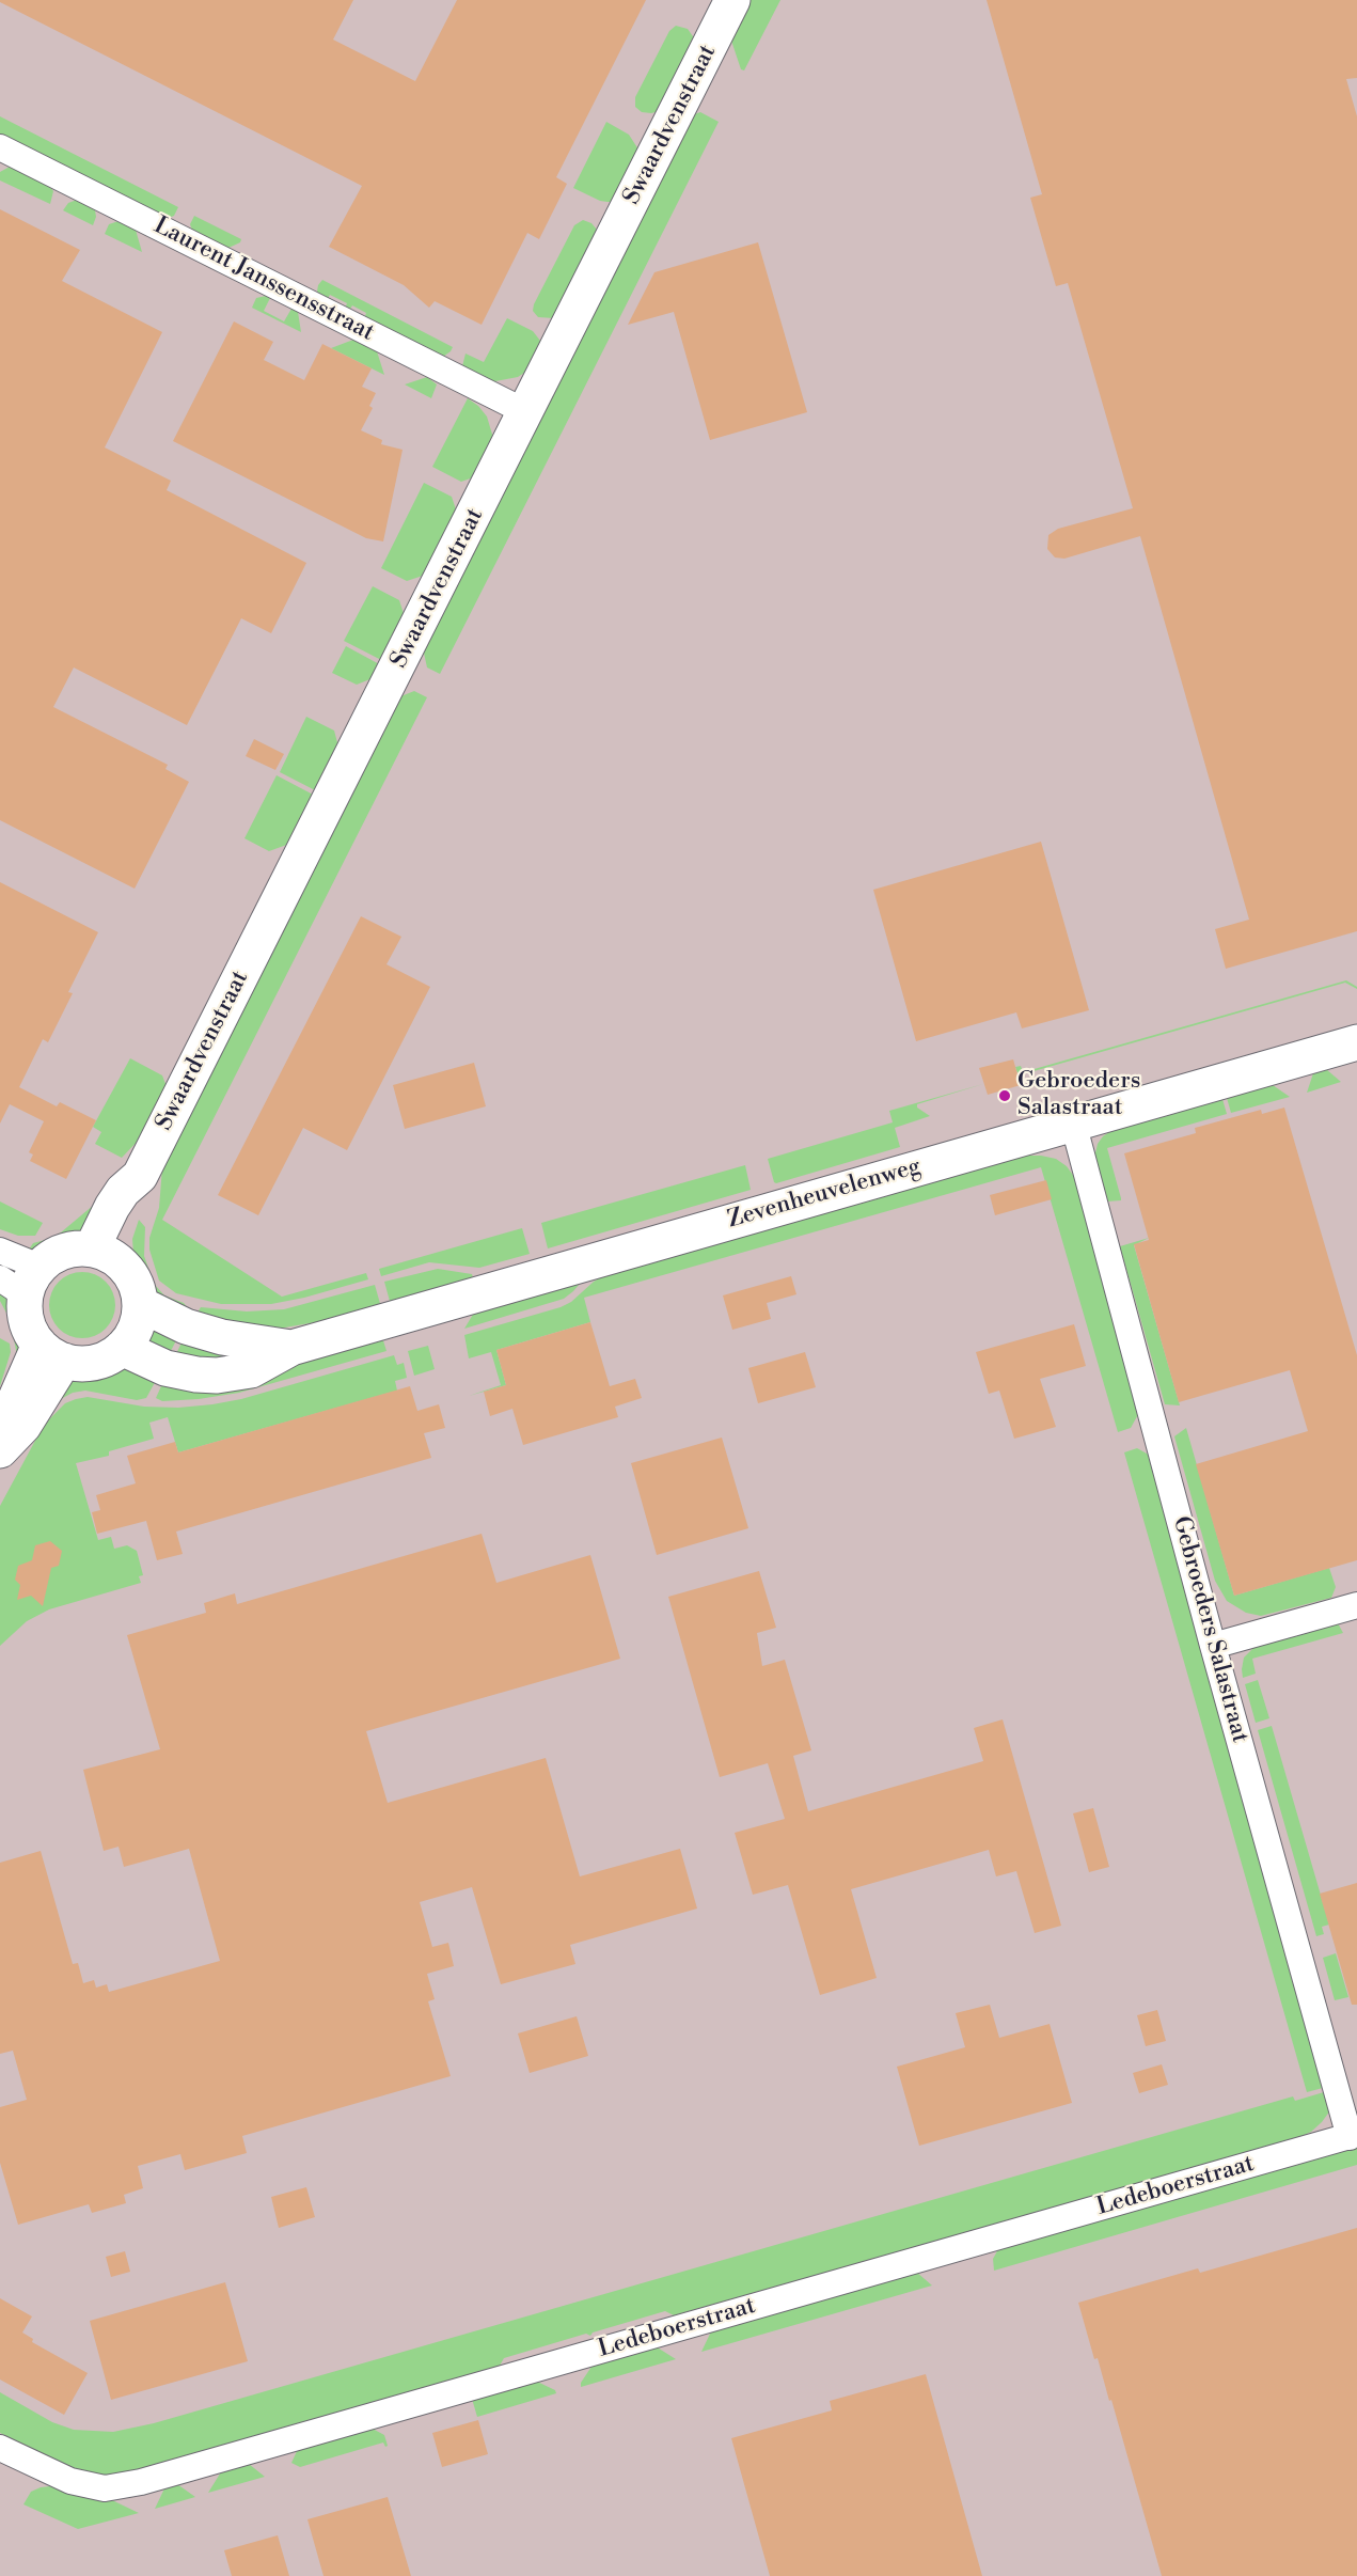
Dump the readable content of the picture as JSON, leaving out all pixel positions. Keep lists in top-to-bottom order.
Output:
{
  "streets": {
    "street": [
      "Swaardvenstraat",
      "Laurent Janssensstraat",
      "Zevenheuvelenweg",
      "Gebroeders Salastraat",
      "Ledeboerstraat"
    ]
  },
  "crossings": [
    ["Swaardvenstraat", "Laurent Janssensstraat"],
    ["Swaardvenstraat", "Zevenheuvelenweg"],
    ["Zevenheuvelenweg", "Gebroeders Salastraat"],
    ["Gebroeders Salastraat", "Ledeboerstraat"]
  ],
  "places": ["Gebroeders Salastraat"]
}
